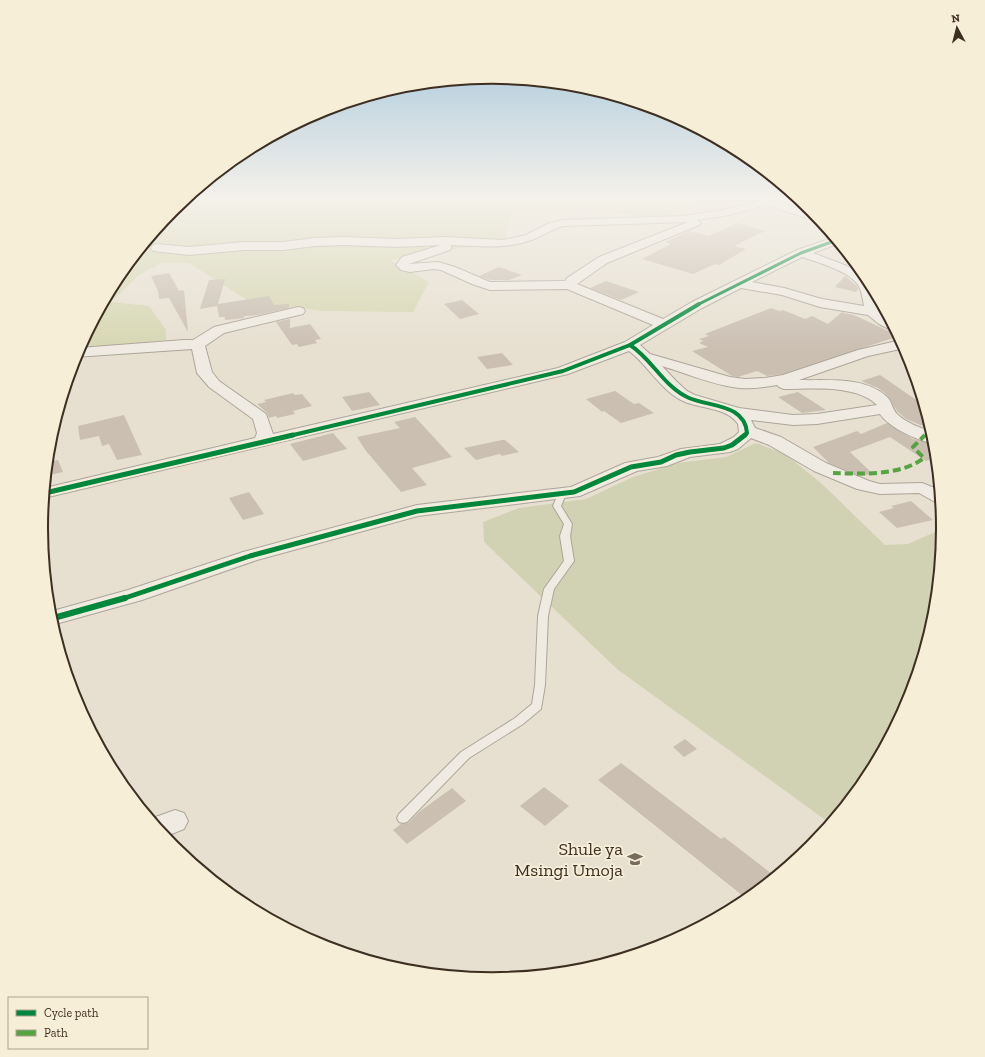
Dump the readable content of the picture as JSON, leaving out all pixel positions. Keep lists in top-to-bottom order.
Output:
{
  "places": {
    "school or university": ["Shule ya Msingi Umoja"]
  },
  "legend": ["Cycle path", "Path"],
  "north": "top"
}
